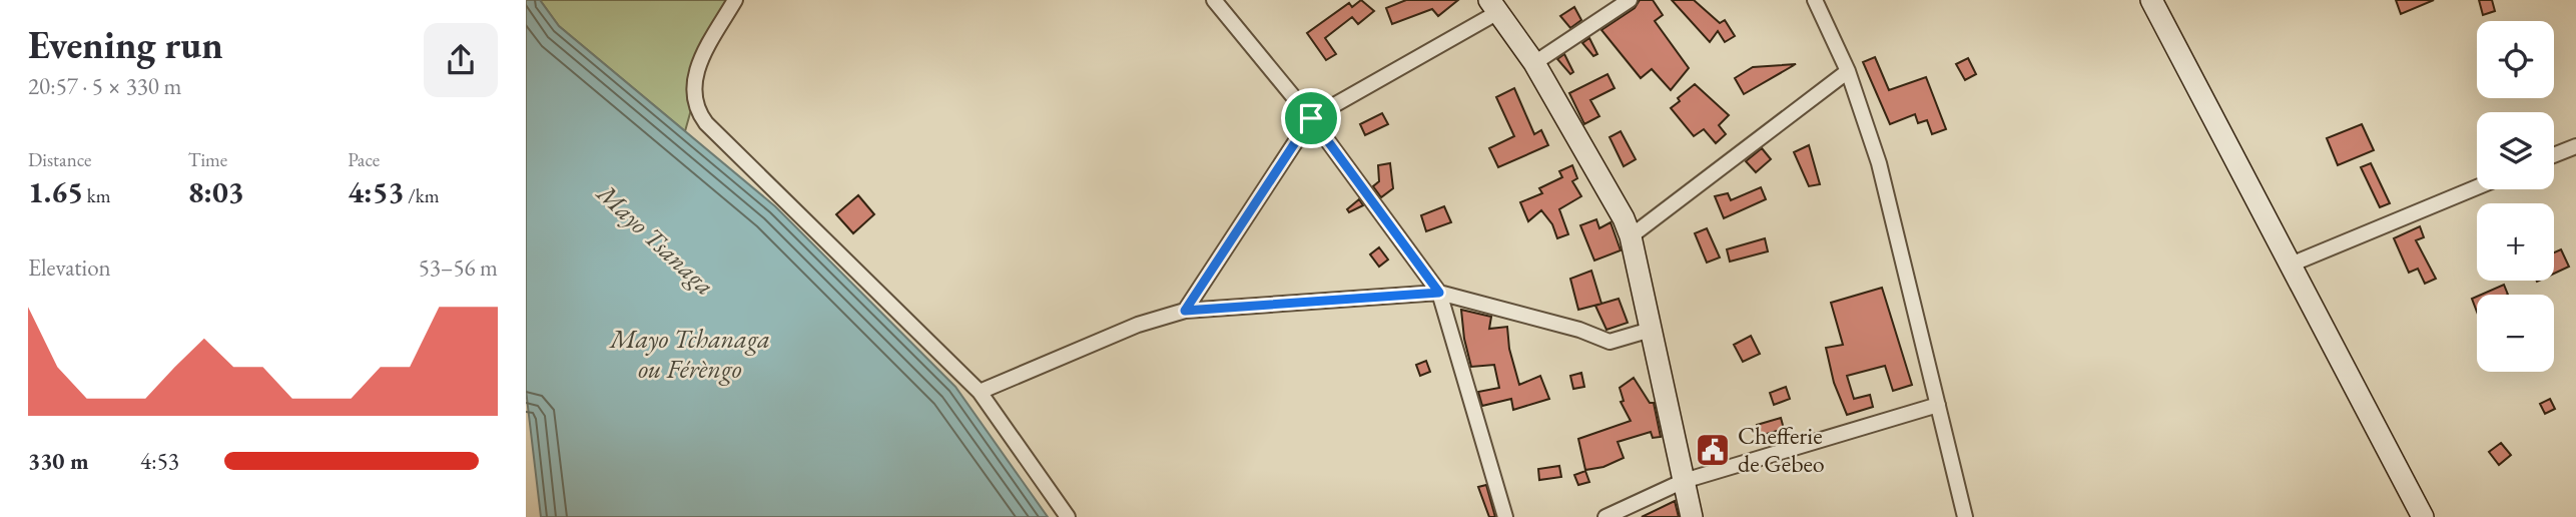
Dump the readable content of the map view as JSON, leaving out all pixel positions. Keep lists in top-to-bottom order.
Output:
{
  "water": ["Mayo Tsanaga", "Mayo Tchanaga ou Férèngo"],
  "places": {
    "public building": ["Chefferie de Gebeo"]
  },
  "page": {
    "heading": ["Evening run", "20:57 · 5 × 330 m"],
    "map_buttons": ["+", "−"],
    "stats": [
      ["Distance", "1.65 km"],
      ["Time", "8:03"],
      ["Pace", "4:53 /km"]
    ],
    "chart": ["Elevation", "53–56 m"],
    "list": [
      {
        "name": "330 m",
        "note": "4:53"
      }
    ]
  }
}
